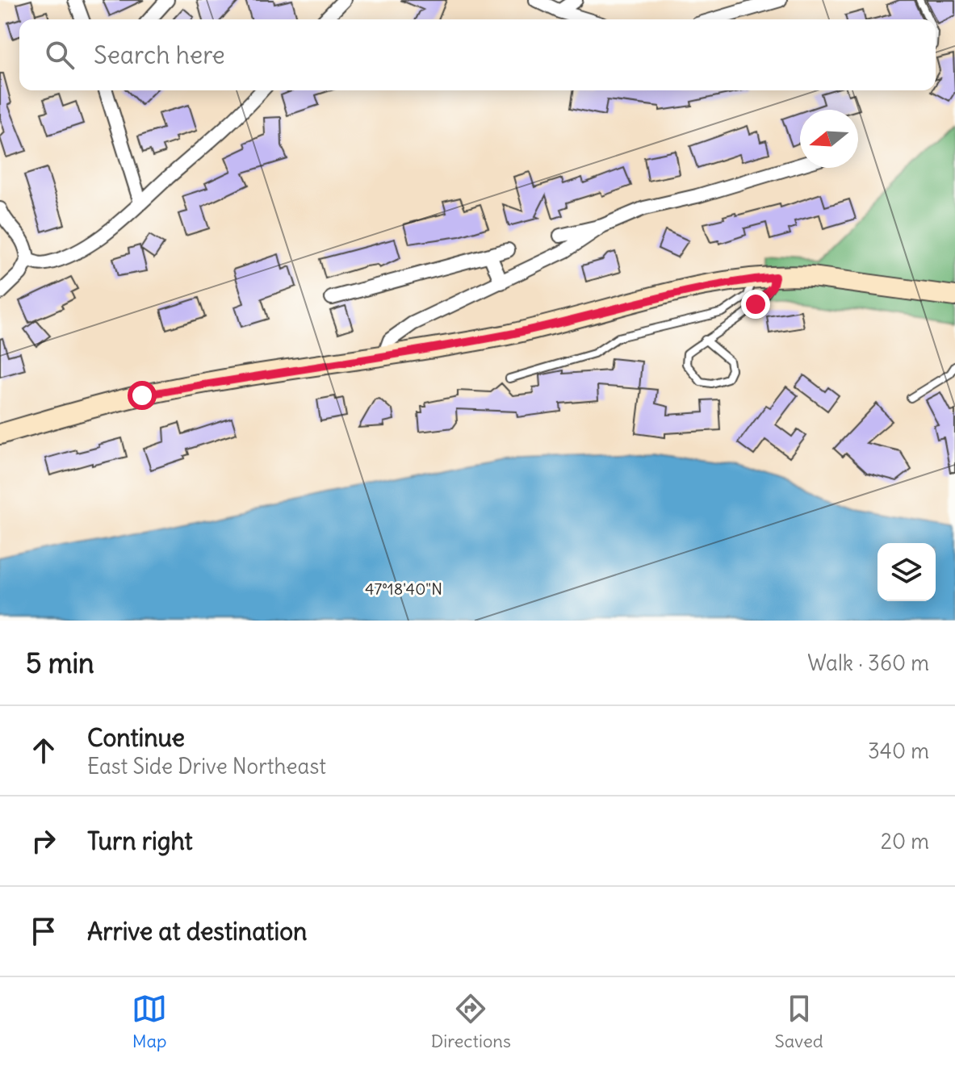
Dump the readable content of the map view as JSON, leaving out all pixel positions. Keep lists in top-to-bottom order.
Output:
{
  "north": "left",
  "page": {
    "search": "Search here",
    "heading": ["5 min", "Walk · 360 m"],
    "list": [
      ["Continue", "East Side Drive Northeast", "340 m"],
      ["Turn right", "20 m"],
      "Arrive at destination"
    ],
    "nav": ["Map", "Directions", "Saved"]
  },
  "coordinates": ["47°18'40\"N"]
}
